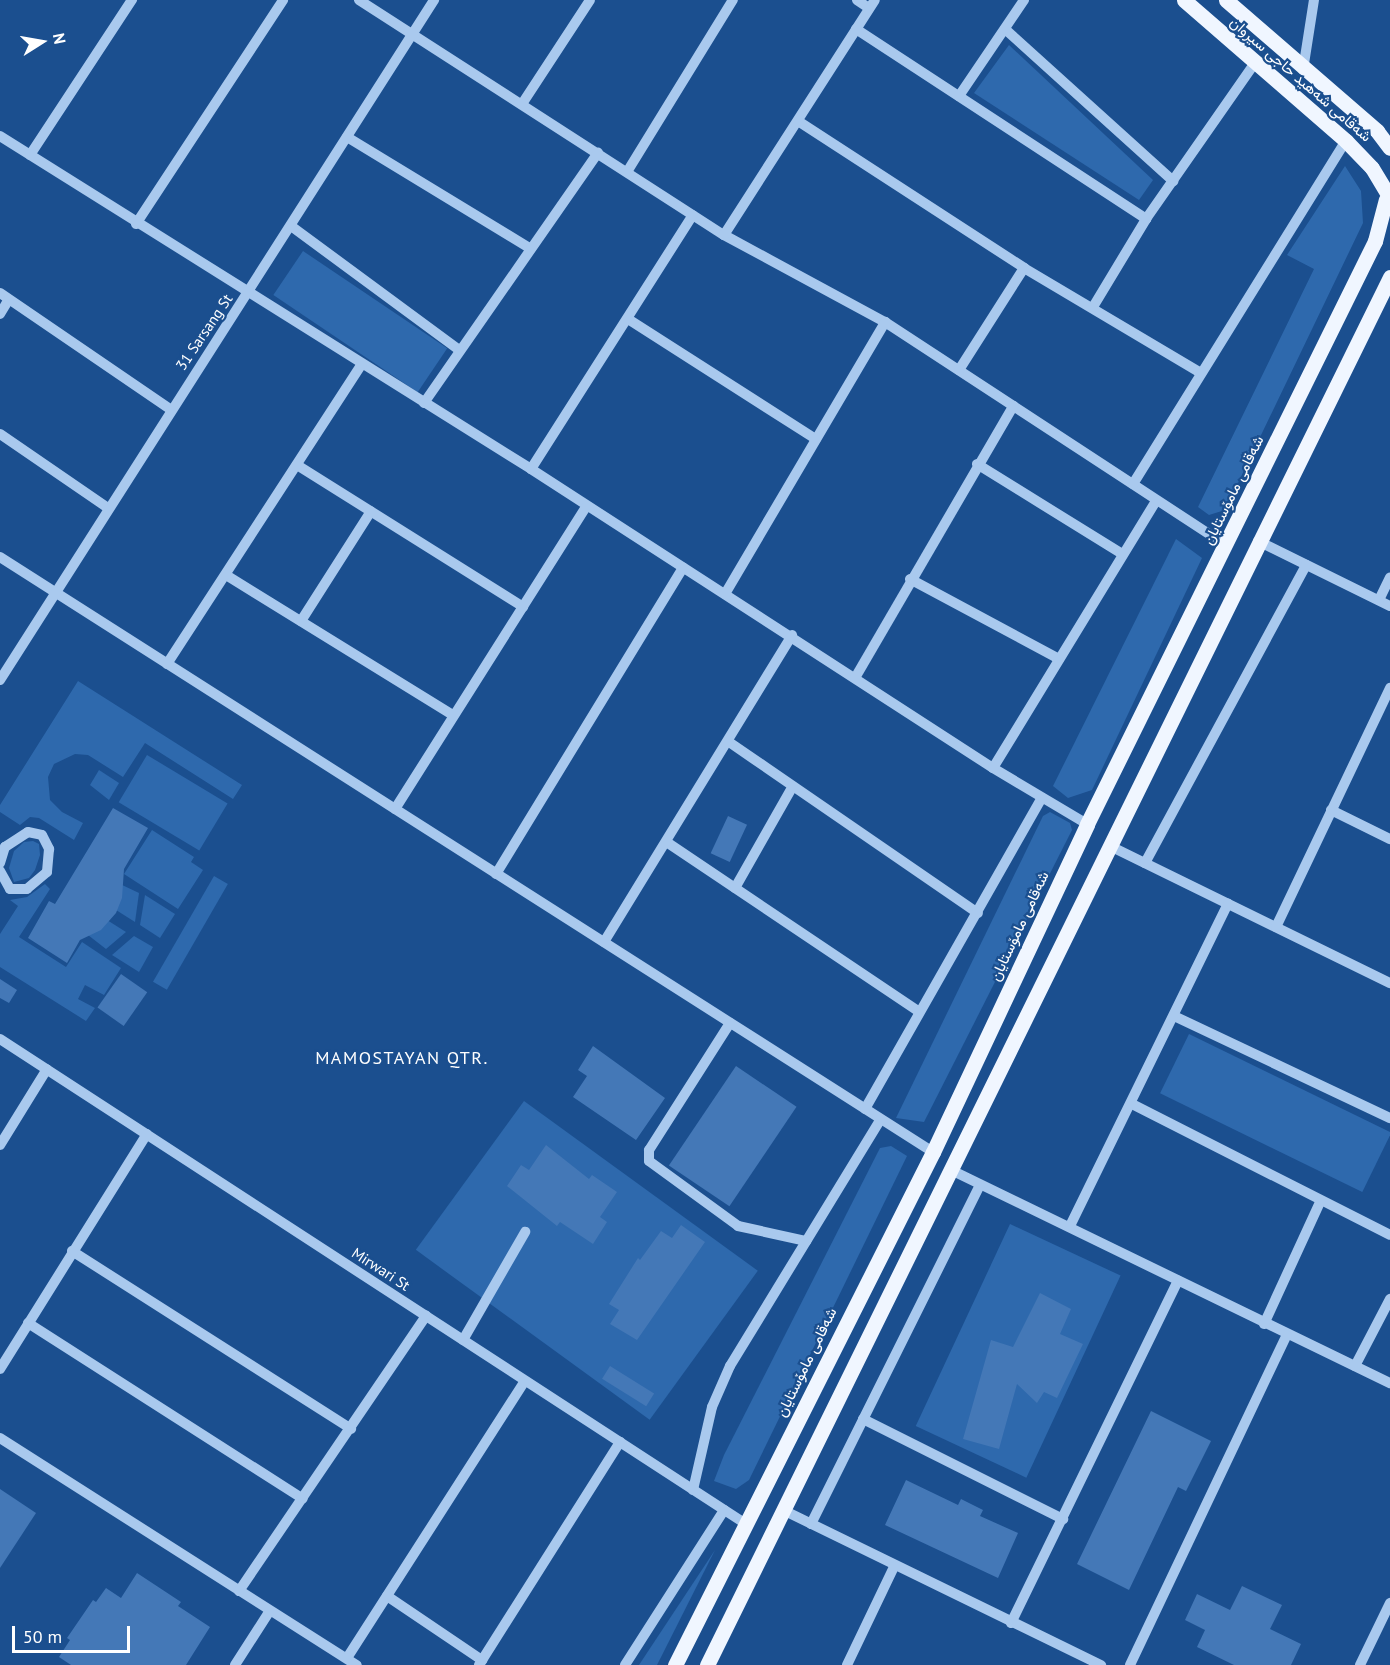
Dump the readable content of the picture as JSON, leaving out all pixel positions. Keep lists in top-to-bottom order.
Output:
{
  "streets": {
    "main road": ["شەقامی شەهید حاجی سیروان", "شەقامی مامۆستایان"],
    "street": ["31 Sarsang St", "Mirwari St"]
  },
  "crossings": [
    ["شەقامی شەهید حاجی سیروان", "شەقامی مامۆستایان"],
    ["شەقامی مامۆستایان", "Mirwari St"]
  ],
  "districts": ["MAMOSTAYAN QTR."],
  "scale_bar": "50 m",
  "north": "right"
}
